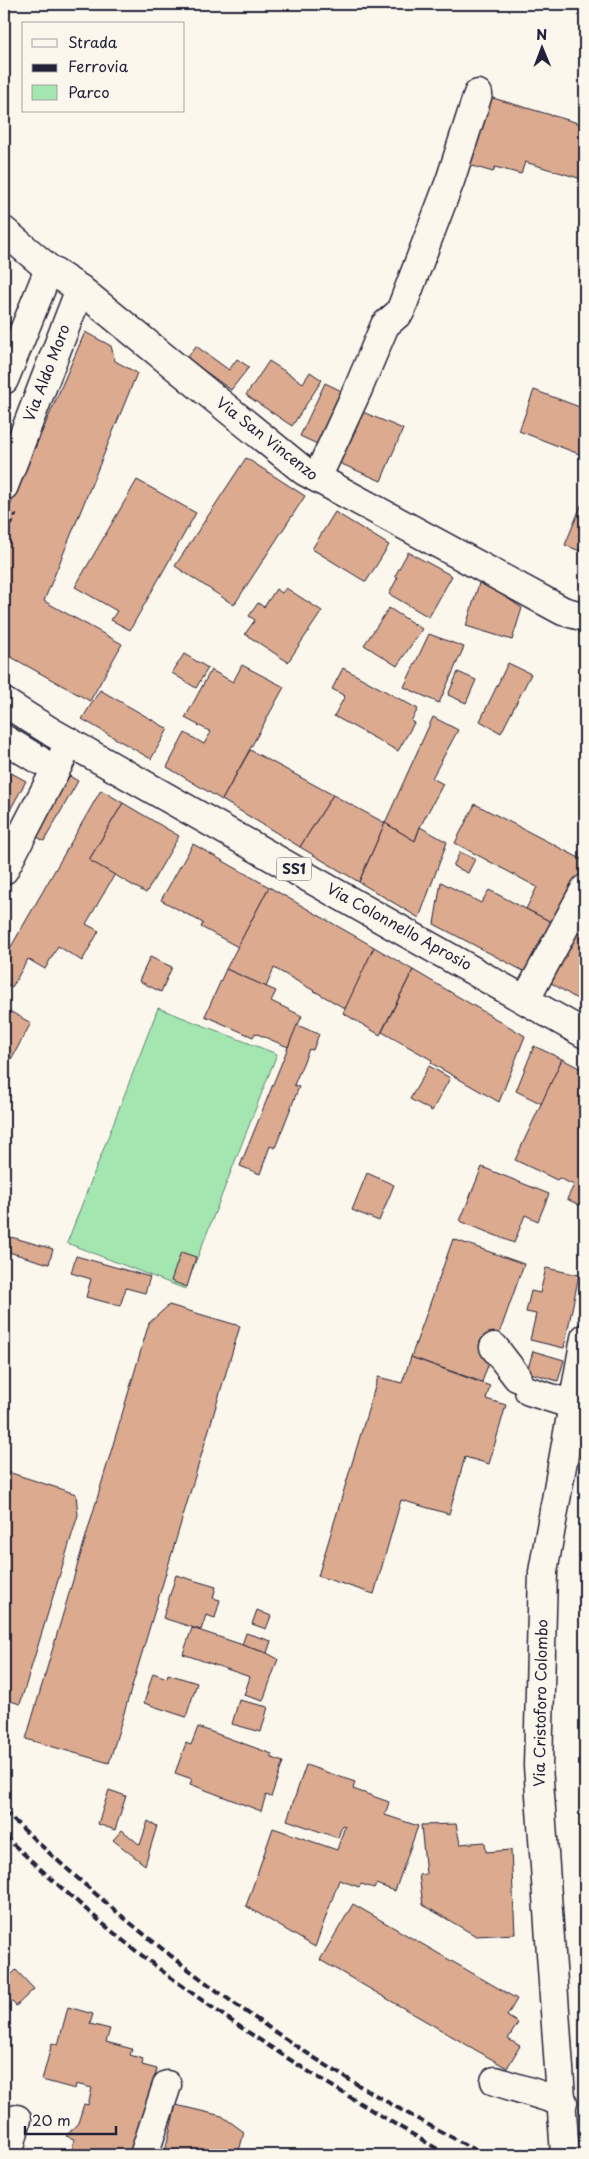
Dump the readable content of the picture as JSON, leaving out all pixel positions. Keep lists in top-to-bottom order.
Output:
{
  "streets": {
    "street": [
      "Via Aldo Moro",
      "Via San Vincenzo",
      "SS1",
      "Via Colonnello Aprosio",
      "Via Cristoforo Colombo"
    ]
  },
  "crossings": [
    ["Via Aldo Moro", "Via San Vincenzo"]
  ],
  "legend": ["Strada", "Ferrovia", "Parco"],
  "scale_bar": "20 m",
  "north": "top"
}
